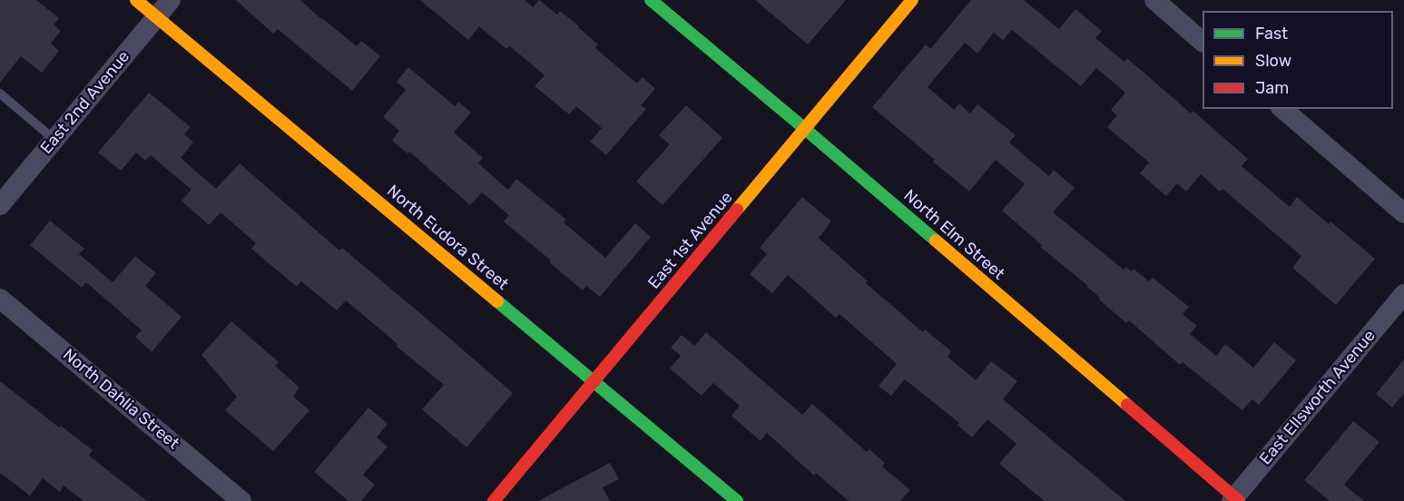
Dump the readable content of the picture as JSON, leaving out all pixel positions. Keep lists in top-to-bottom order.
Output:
{
  "streets": {
    "street": [
      "East 2nd Avenue",
      "North Elm Street",
      "North Eudora Street",
      "East 1st Avenue",
      "East Ellsworth Avenue",
      "North Dahlia Street"
    ]
  },
  "crossings": [
    ["East 2nd Avenue", "North Eudora Street"],
    ["North Elm Street", "East 1st Avenue"],
    ["North Elm Street", "East Ellsworth Avenue"],
    ["North Eudora Street", "East 1st Avenue"]
  ],
  "legend": ["Fast", "Slow", "Jam"]
}
